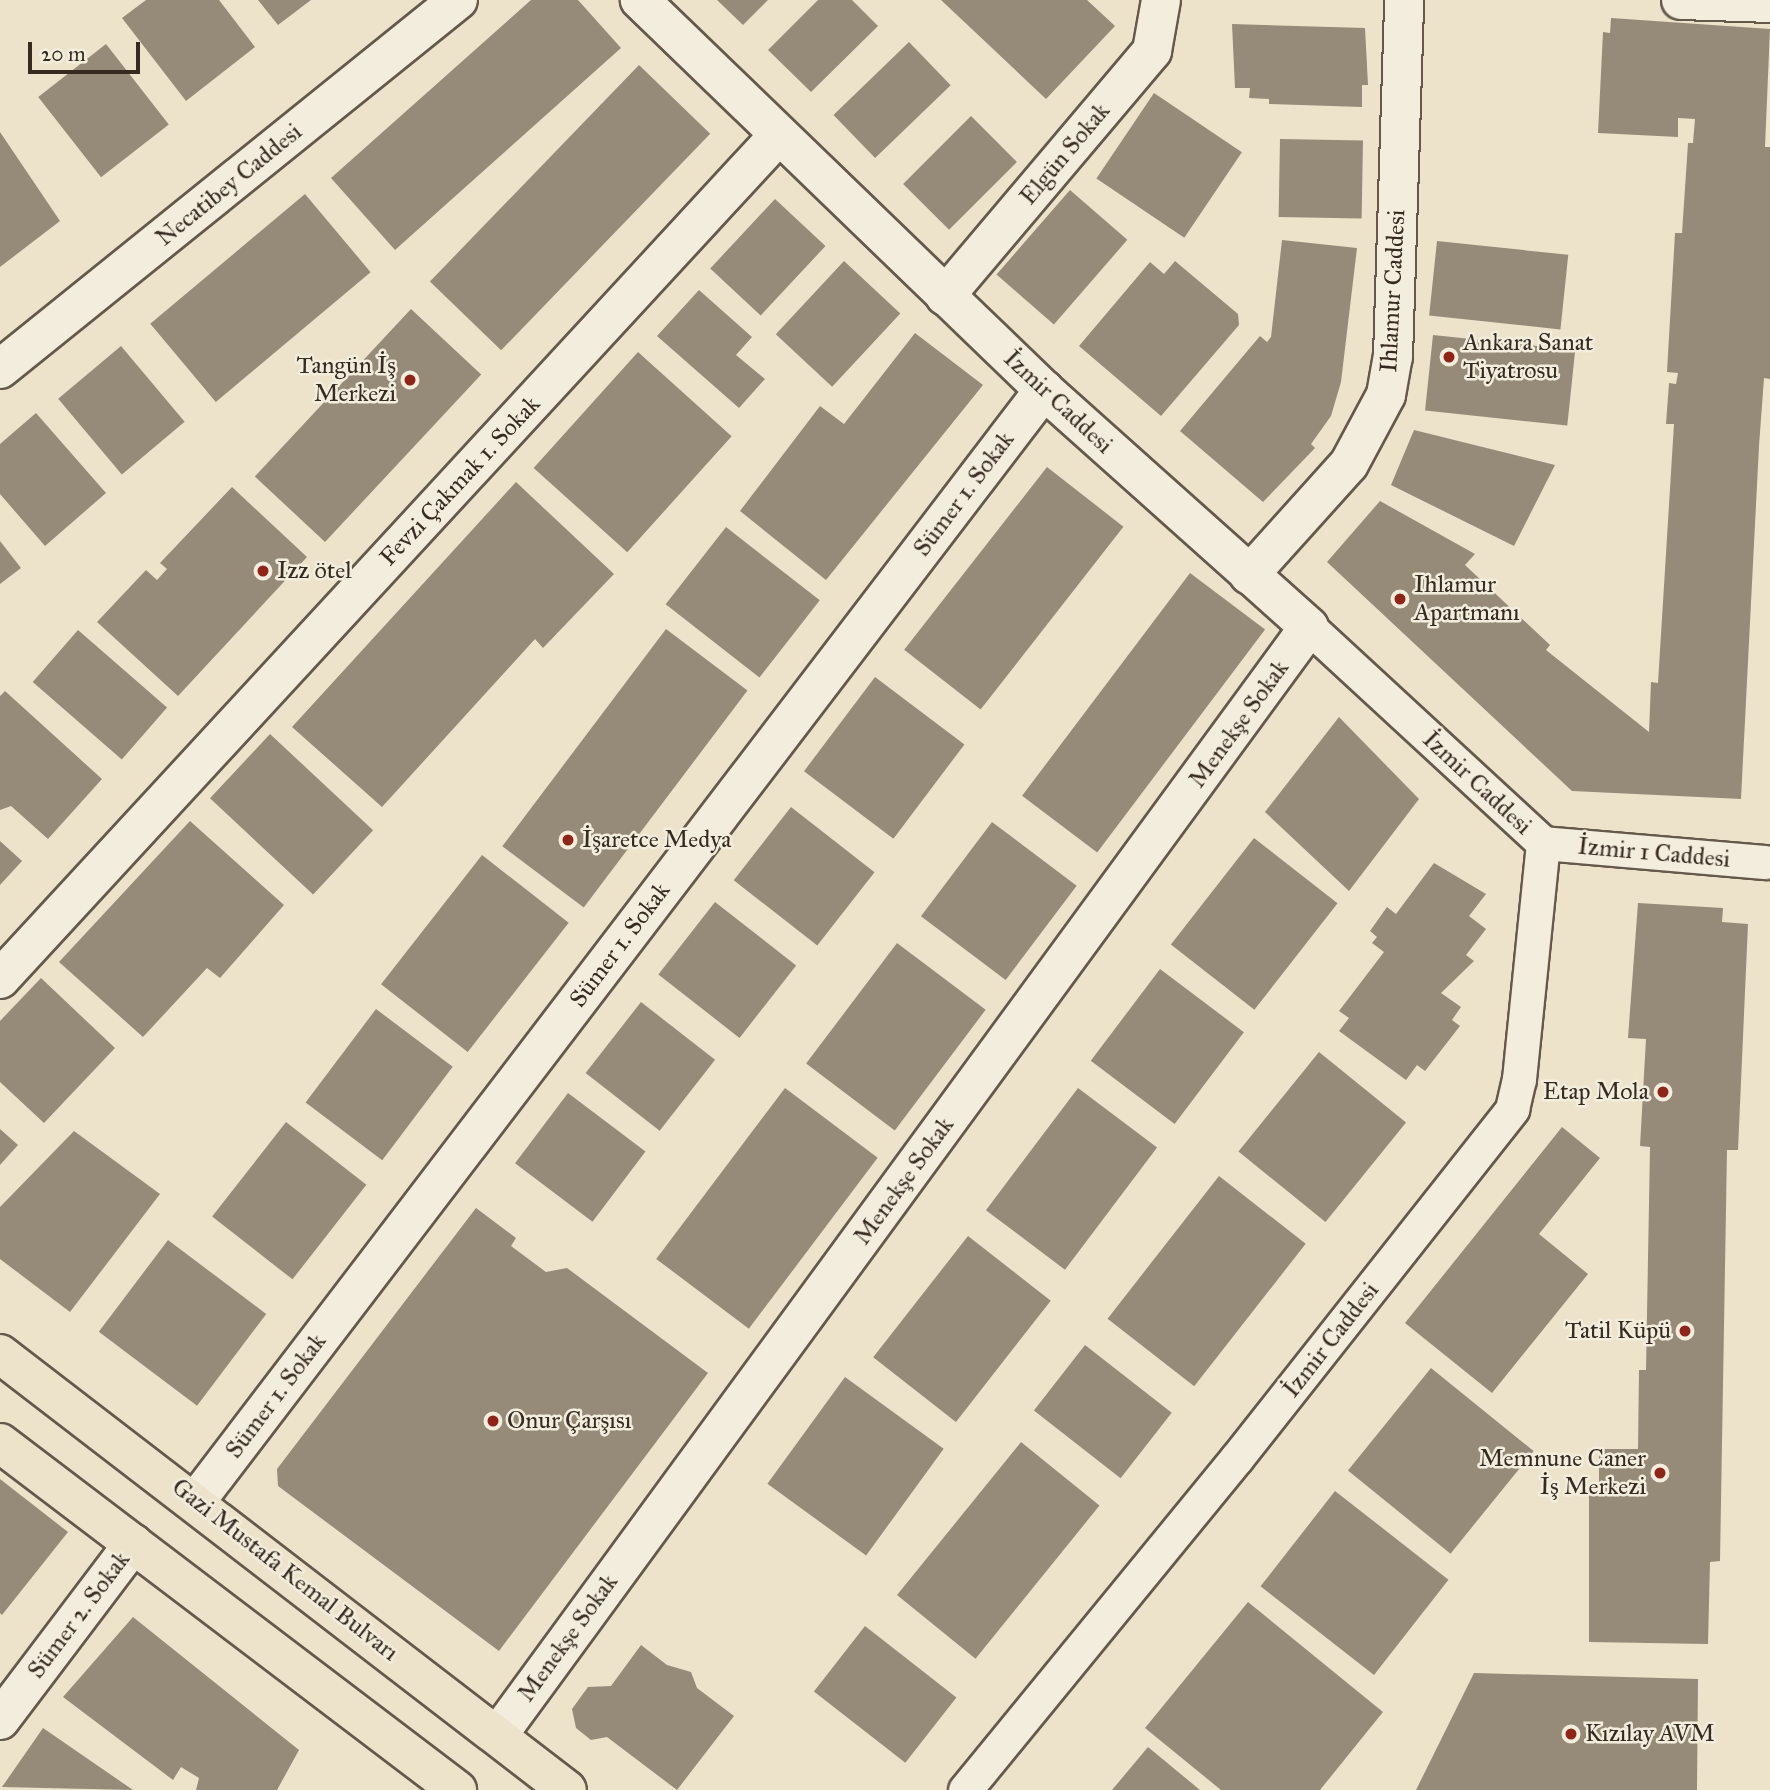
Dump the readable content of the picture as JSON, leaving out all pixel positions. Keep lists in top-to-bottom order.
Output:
{
  "streets": {
    "main road": ["Gazi Mustafa Kemal Bulvarı"],
    "street": [
      "Elgün Sokak",
      "Necatibey Caddesi",
      "Ihlamur Caddesi",
      "İzmir Caddesi",
      "Fevzi Çakmak 1. Sokak",
      "Sümer 1. Sokak",
      "Menekşe Sokak",
      "İzmir 1 Caddesi",
      "Sümer 2. Sokak"
    ]
  },
  "crossings": [
    ["Elgün Sokak", "İzmir Caddesi"],
    ["Ihlamur Caddesi", "İzmir Caddesi"],
    ["İzmir Caddesi", "Fevzi Çakmak 1. Sokak"],
    ["İzmir Caddesi", "Sümer 1. Sokak"],
    ["İzmir Caddesi", "Menekşe Sokak"],
    ["İzmir Caddesi", "İzmir 1 Caddesi"],
    ["Sümer 1. Sokak", "Gazi Mustafa Kemal Bulvarı"],
    ["Menekşe Sokak", "Gazi Mustafa Kemal Bulvarı"]
  ],
  "places": [
    "Ankara Sanat Tiyatrosu",
    "Tangün İş Merkezi",
    "Izz ötel",
    "Ihlamur Apartmanı",
    "İşaretce Medya",
    "Etap Mola",
    "Tatil Küpü",
    "Onur Çarşısı",
    "Memnune Caner İş Merkezi",
    "Kızılay AVM"
  ],
  "scale_bar": "20 m"
}
